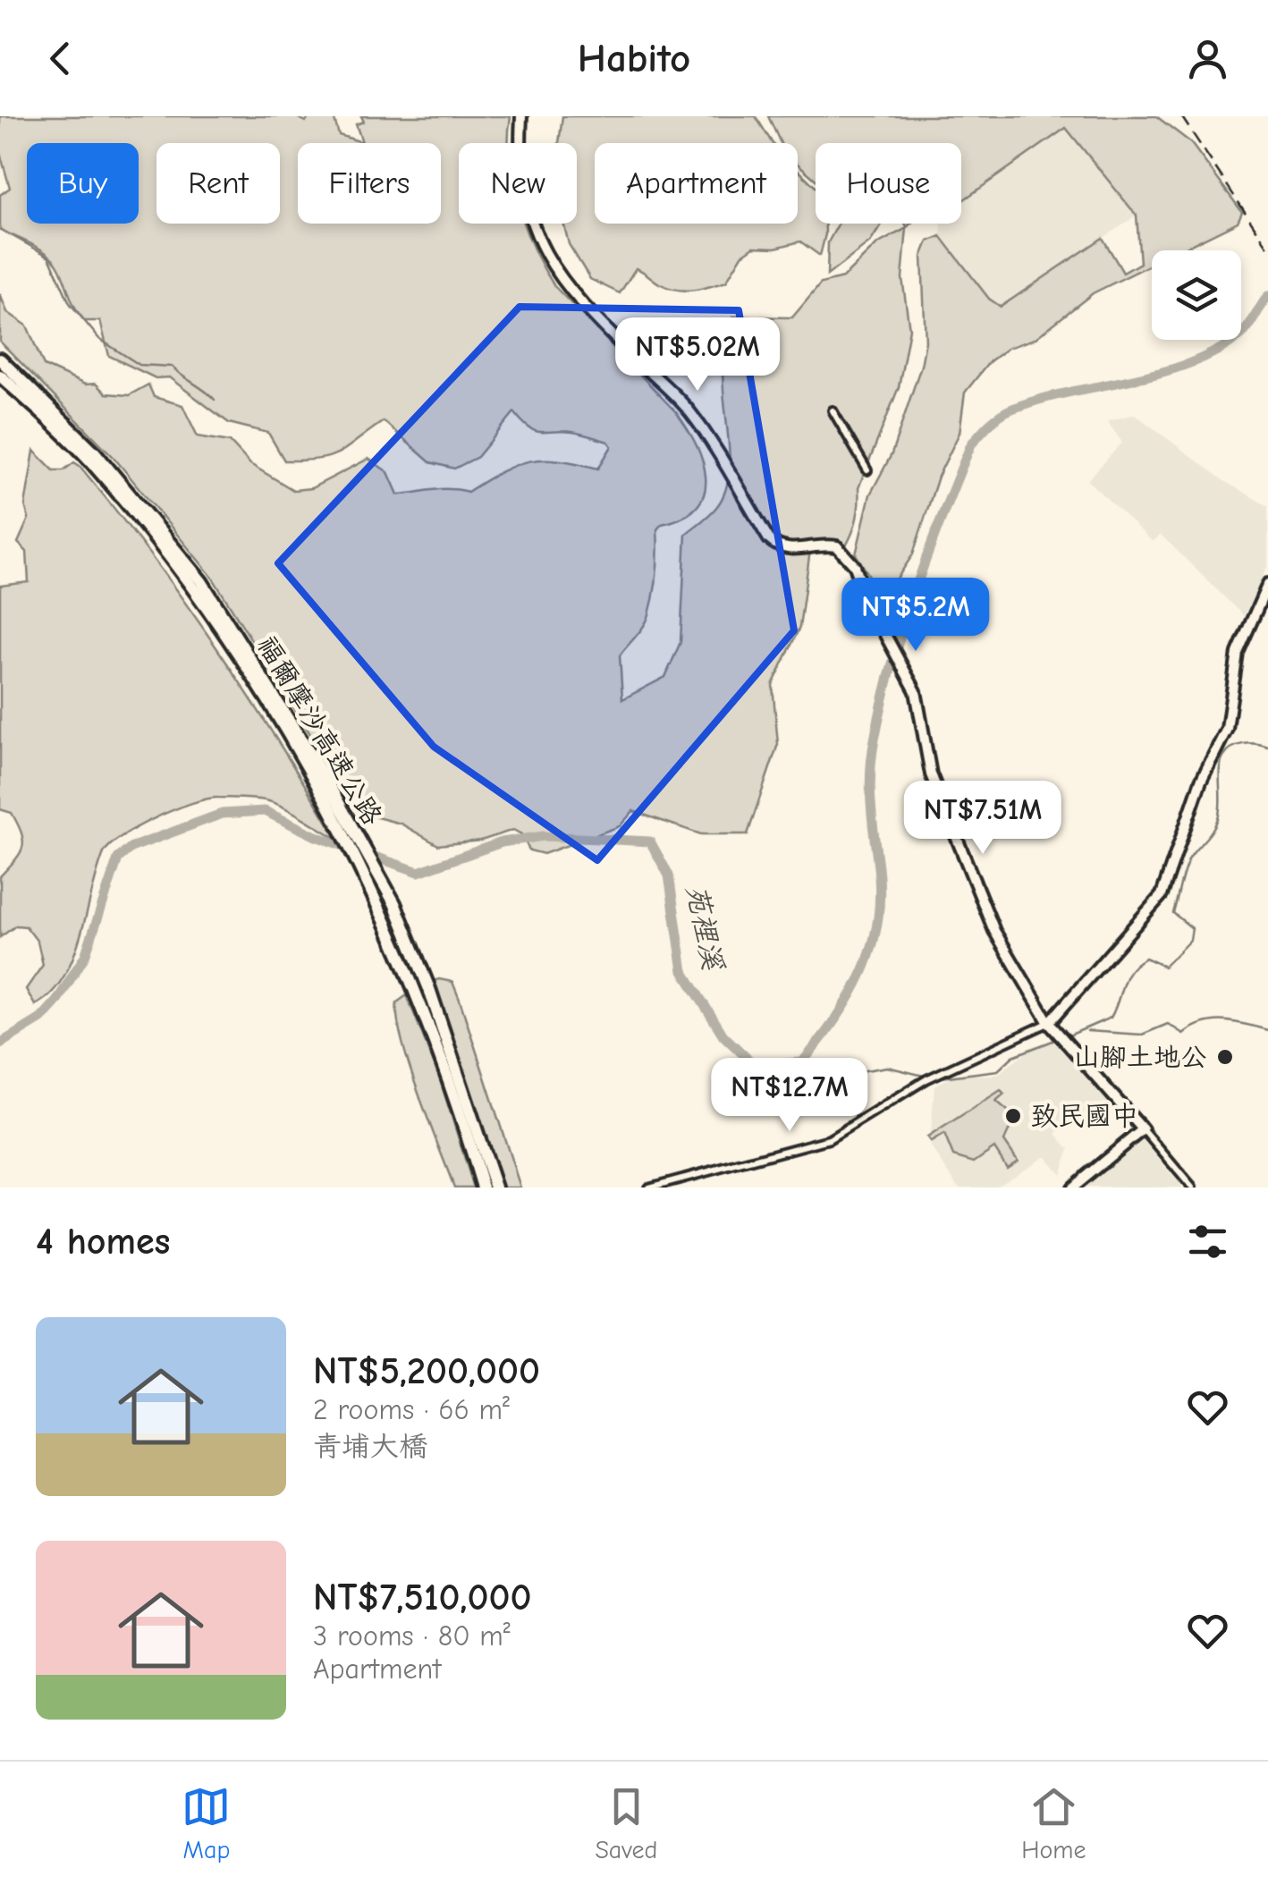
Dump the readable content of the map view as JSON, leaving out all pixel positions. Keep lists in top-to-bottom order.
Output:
{
  "streets": {
    "highway": ["福爾摩沙高速公路"]
  },
  "water": ["苑裡溪"],
  "places": ["山腳土地公", "致民國中"],
  "page": {
    "header": "Habito",
    "chip": [
      "Buy",
      "Rent",
      "Filters",
      "New",
      "Apartment",
      "House"
    ],
    "price": [
      "NT$5.02M",
      "NT$5.2M",
      "NT$7.51M",
      "NT$12.7M"
    ],
    "heading": "4 homes",
    "list": [
      {
        "name": "NT$5,200,000",
        "note": "2 rooms · 66 m² · 青埔大橋"
      },
      {
        "name": "NT$7,510,000",
        "note": "3 rooms · 80 m² · Apartment"
      }
    ],
    "tabs": ["Map", "Saved", "Home"]
  }
}
